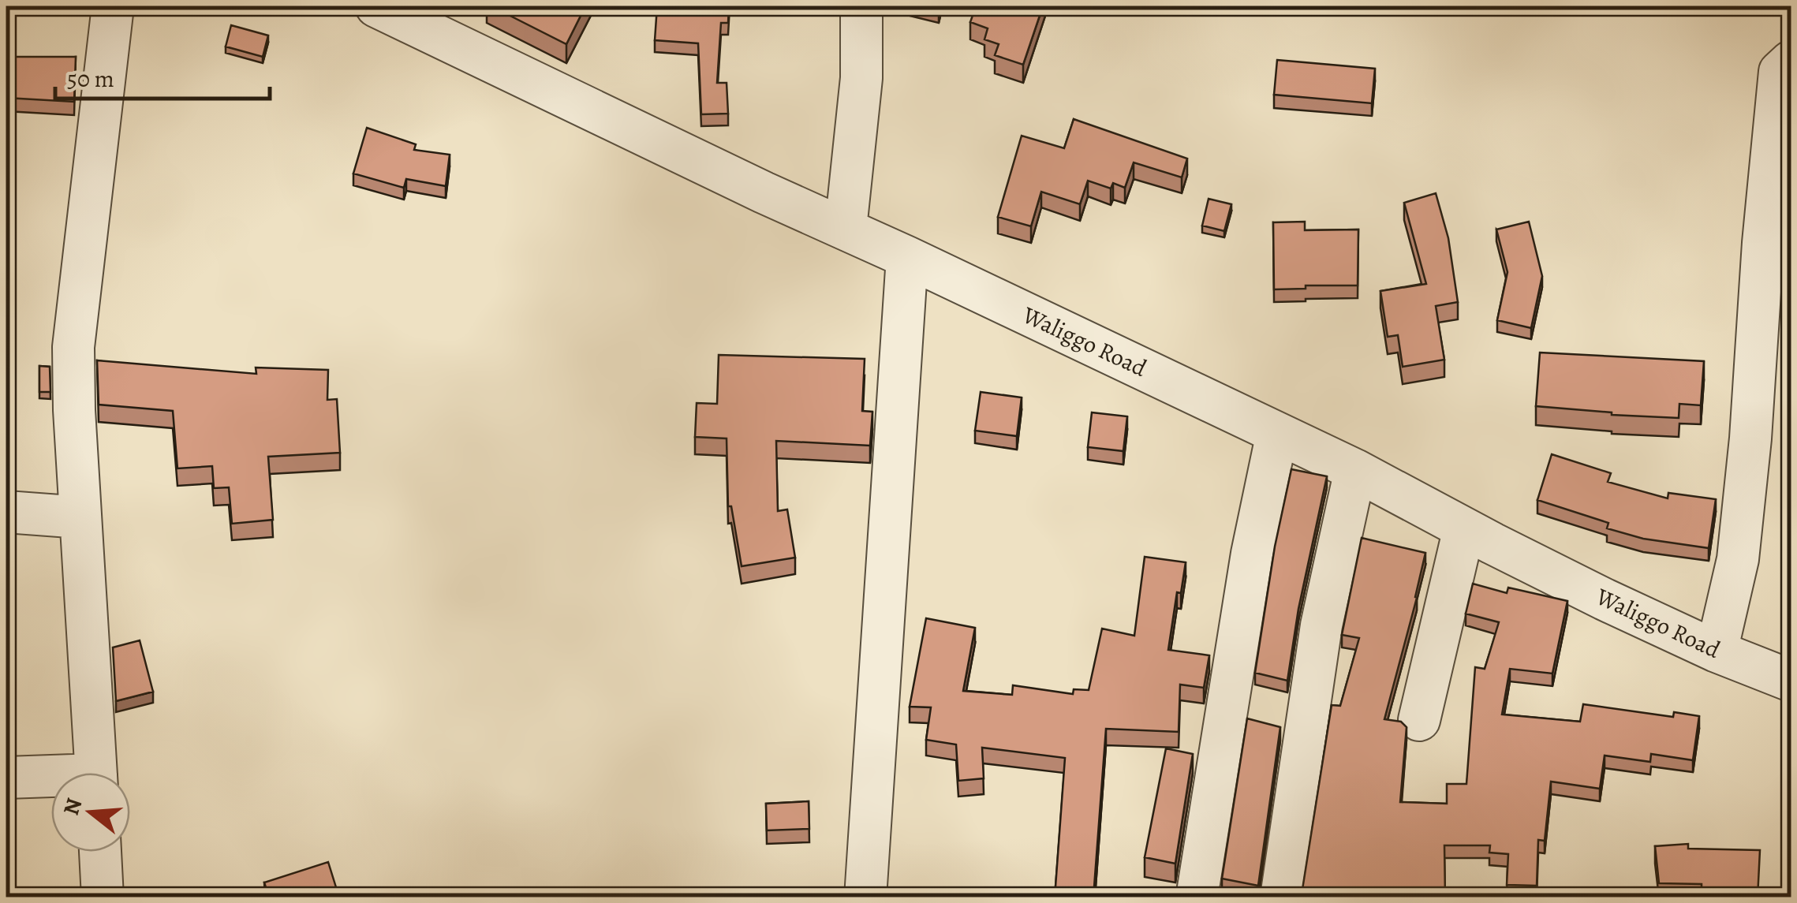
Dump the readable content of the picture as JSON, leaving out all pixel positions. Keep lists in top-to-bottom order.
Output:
{
  "streets": {
    "street": ["Waliggo Road"]
  },
  "scale_bar": "50 m",
  "north": "left"
}
